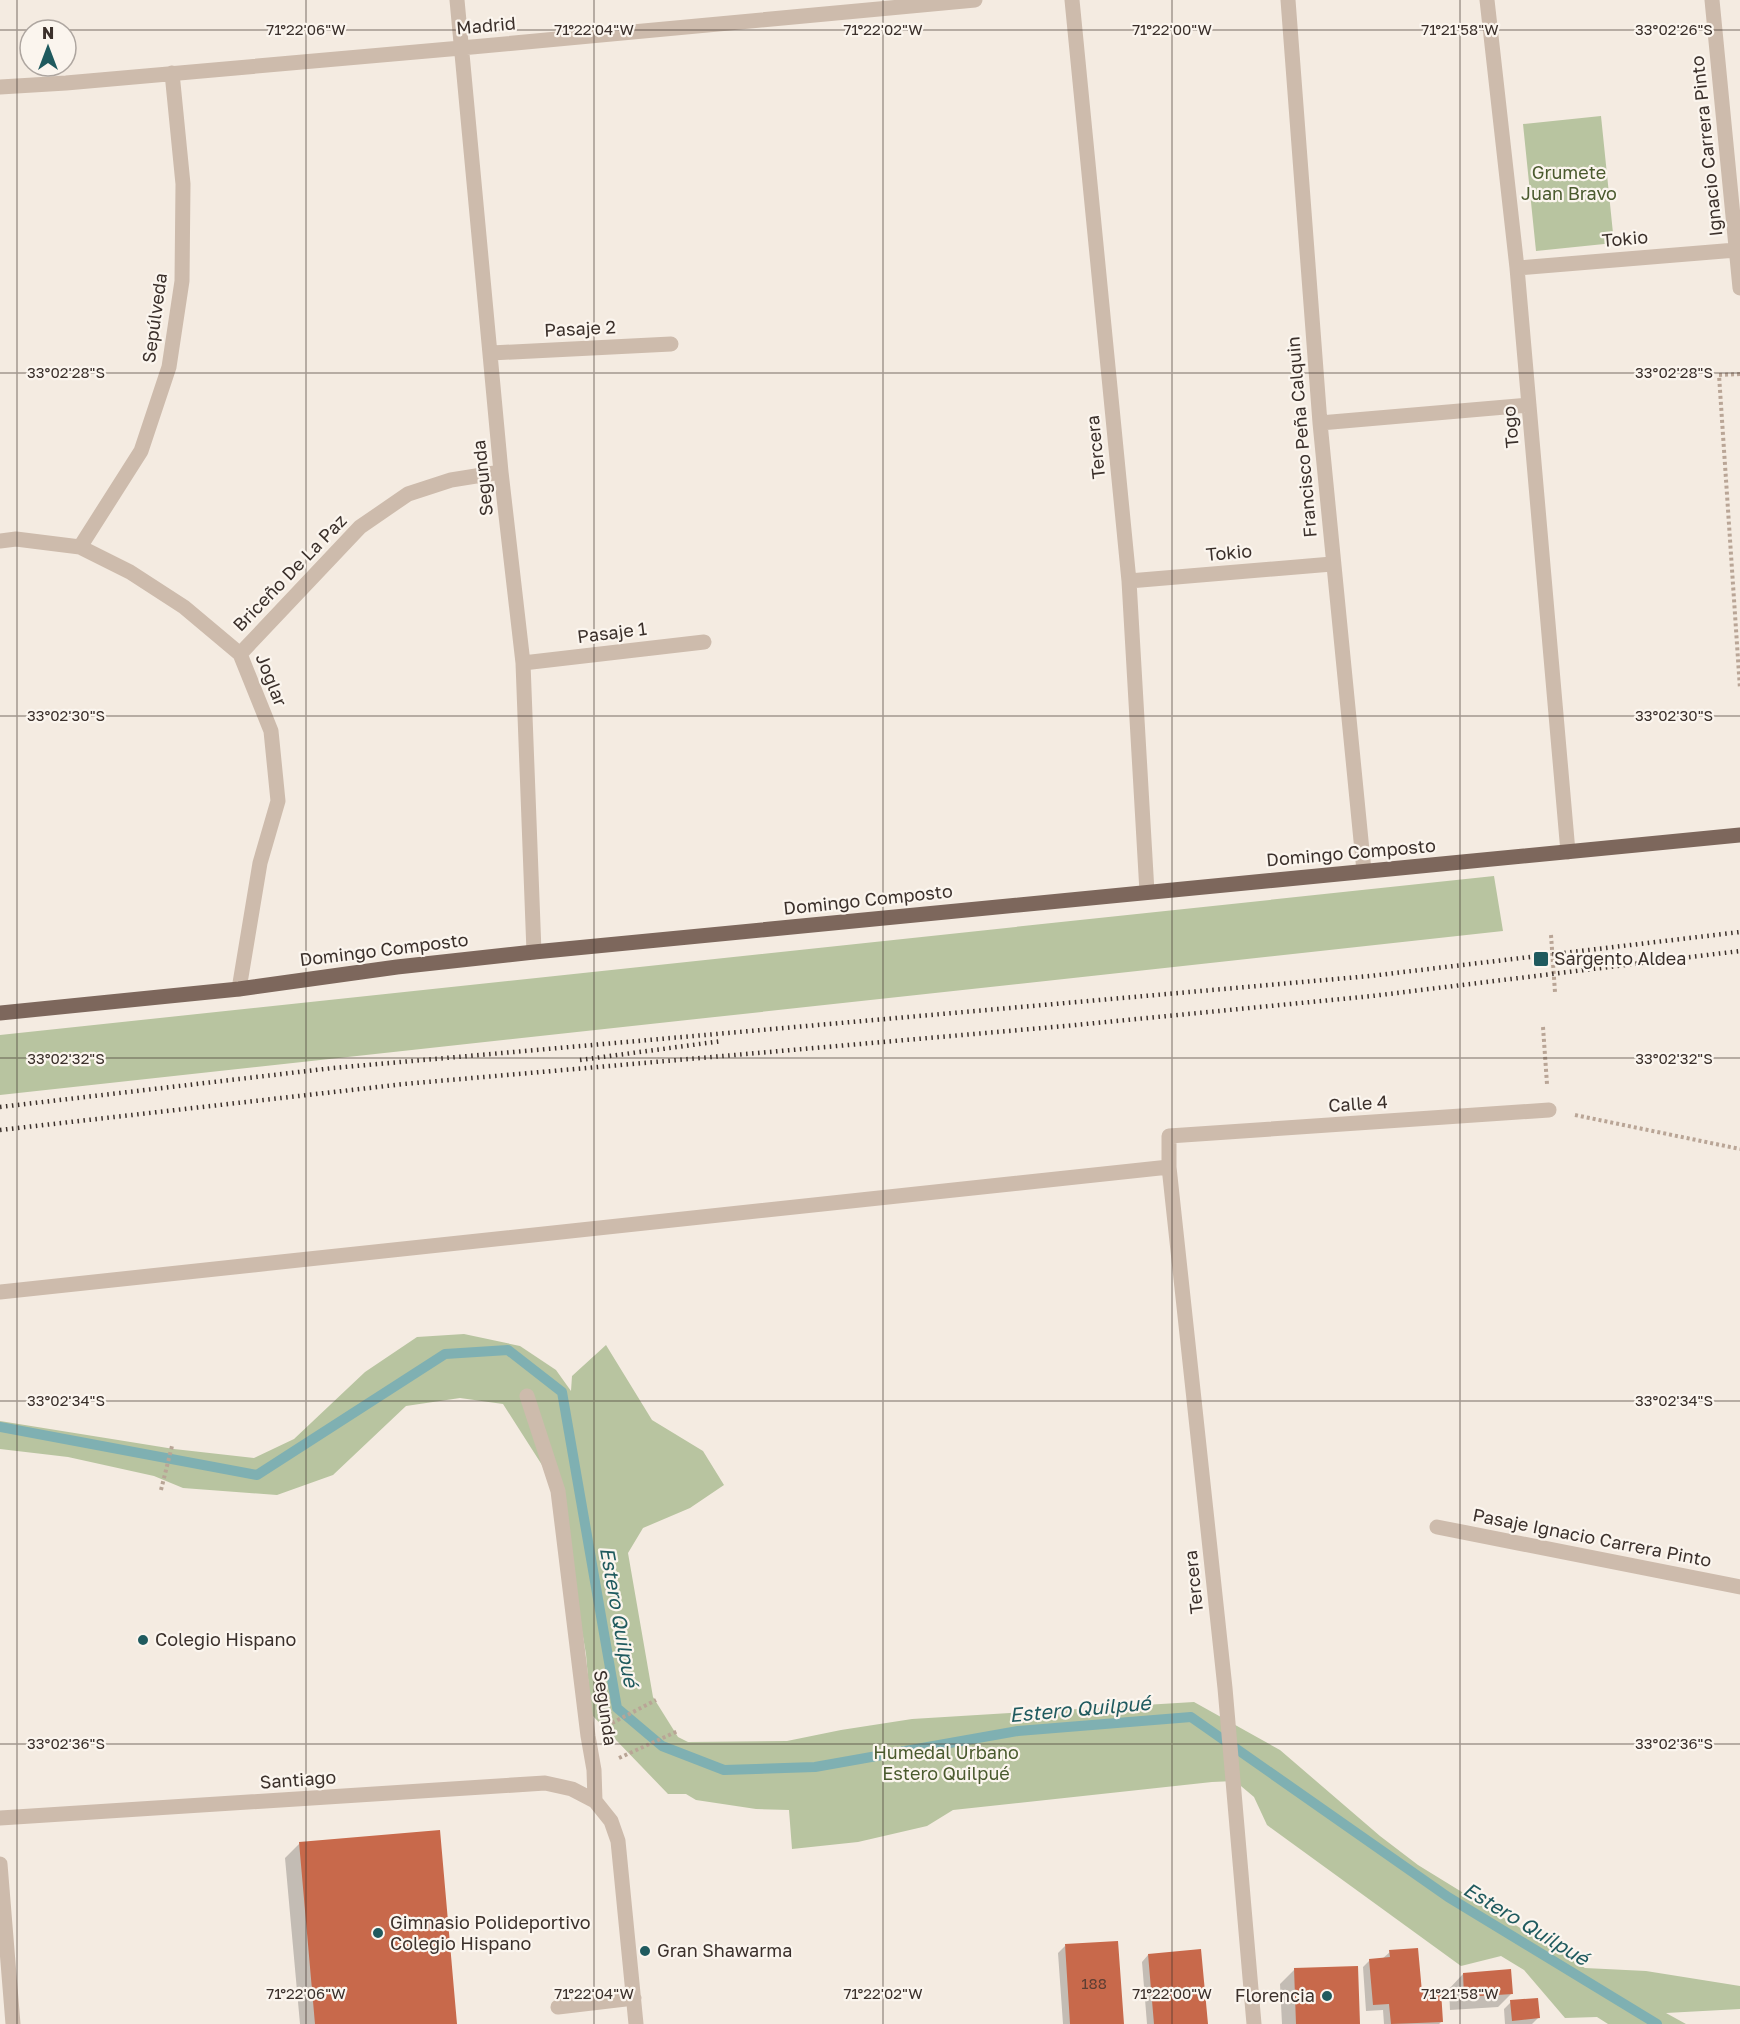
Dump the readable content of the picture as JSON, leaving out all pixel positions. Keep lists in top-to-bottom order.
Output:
{
  "streets": {
    "main road": ["Domingo Composto"],
    "street": [
      "Madrid",
      "Ignacio Carrera Pinto",
      "Tokio",
      "Sepúlveda",
      "Pasaje 2",
      "Togo",
      "Francisco Peña Calquin",
      "Tercera",
      "Segunda",
      "Briceño De La Paz",
      "Pasaje 1",
      "Joglar",
      "Calle 4",
      "Pasaje Ignacio Carrera Pinto",
      "Santiago"
    ]
  },
  "crossings": [
    ["Madrid", "Sepúlveda"],
    ["Madrid", "Segunda"],
    ["Ignacio Carrera Pinto", "Tokio"],
    ["Tokio", "Togo"],
    ["Tokio", "Francisco Peña Calquin"],
    ["Tokio", "Tercera"],
    ["Sepúlveda", "Joglar"],
    ["Pasaje 2", "Segunda"],
    ["Togo", "Domingo Composto"],
    ["Francisco Peña Calquin", "Domingo Composto"],
    ["Tercera", "Domingo Composto"],
    ["Tercera", "Calle 4"],
    ["Segunda", "Briceño De La Paz"],
    ["Segunda", "Pasaje 1"],
    ["Segunda", "Domingo Composto"],
    ["Segunda", "Santiago"],
    ["Briceño De La Paz", "Joglar"],
    ["Joglar", "Domingo Composto"]
  ],
  "water": ["Estero Quilpué"],
  "parks": ["Grumete Juan Bravo", "Humedal Urbano Estero Quilpué"],
  "places": {
    "transit": ["Sargento Aldea"],
    "other": [
      "Colegio Hispano",
      "Gimnasio Polideportivo Colegio Hispano",
      "Gran Shawarma",
      "Florencia"
    ]
  },
  "house_numbers": ["188"],
  "north": "top",
  "coordinates": [
    "71°22'06\"W",
    "71°22'04\"W",
    "71°22'02\"W",
    "71°22'00\"W",
    "71°21'58\"W",
    "33°02'26\"S",
    "33°02'28\"S",
    "33°02'30\"S",
    "33°02'32\"S",
    "33°02'34\"S",
    "33°02'36\"S"
  ]
}
